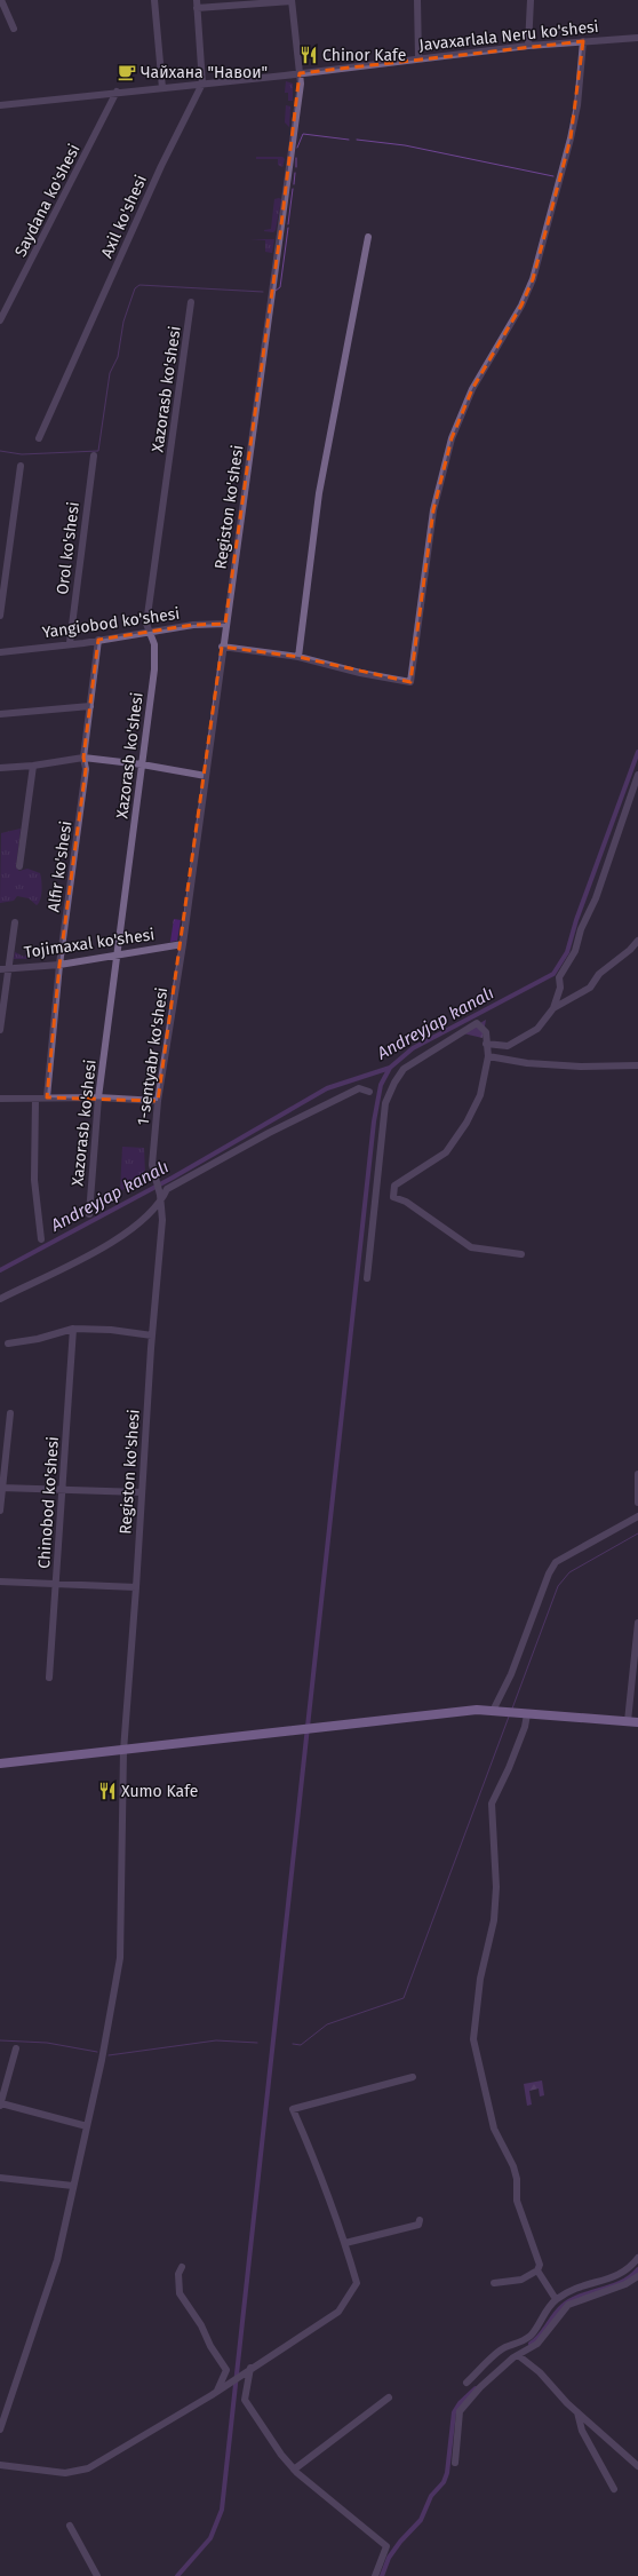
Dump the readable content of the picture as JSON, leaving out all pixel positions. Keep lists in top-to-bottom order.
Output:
{
  "streets": {
    "street": [
      "Javaxarlala Neru ko'shesi",
      "Saydana ko'shesi",
      "Axil ko'shesi",
      "Xazorasb ko'shesi",
      "Registon ko'shesi",
      "Orol ko'shesi",
      "Yangiobod ko'shesi",
      "Alfir ko'shesi",
      "Tojimaxal ko'shesi",
      "1-sentyabr ko'shesi",
      "Chinobod ko'shesi"
    ]
  },
  "crossings": [
    ["Javaxarlala Neru ko'shesi", "Saydana ko'shesi"],
    ["Javaxarlala Neru ko'shesi", "Axil ko'shesi"],
    ["Javaxarlala Neru ko'shesi", "Registon ko'shesi"],
    ["Xazorasb ko'shesi", "Yangiobod ko'shesi"],
    ["Xazorasb ko'shesi", "Tojimaxal ko'shesi"],
    ["Registon ko'shesi", "Yangiobod ko'shesi"],
    ["Registon ko'shesi", "Tojimaxal ko'shesi"],
    ["Registon ko'shesi", "1-sentyabr ko'shesi"],
    ["Orol ko'shesi", "Yangiobod ko'shesi"],
    ["Yangiobod ko'shesi", "Alfir ko'shesi"],
    ["Alfir ko'shesi", "Tojimaxal ko'shesi"],
    ["Tojimaxal ko'shesi", "1-sentyabr ko'shesi"]
  ],
  "water": ["Andreyjap kanalı"],
  "places": {
    "restaurant": ["Chinor Kafe", "Xumo Kafe"],
    "cafe": ["Чайхана \"Навои\""]
  }
}
